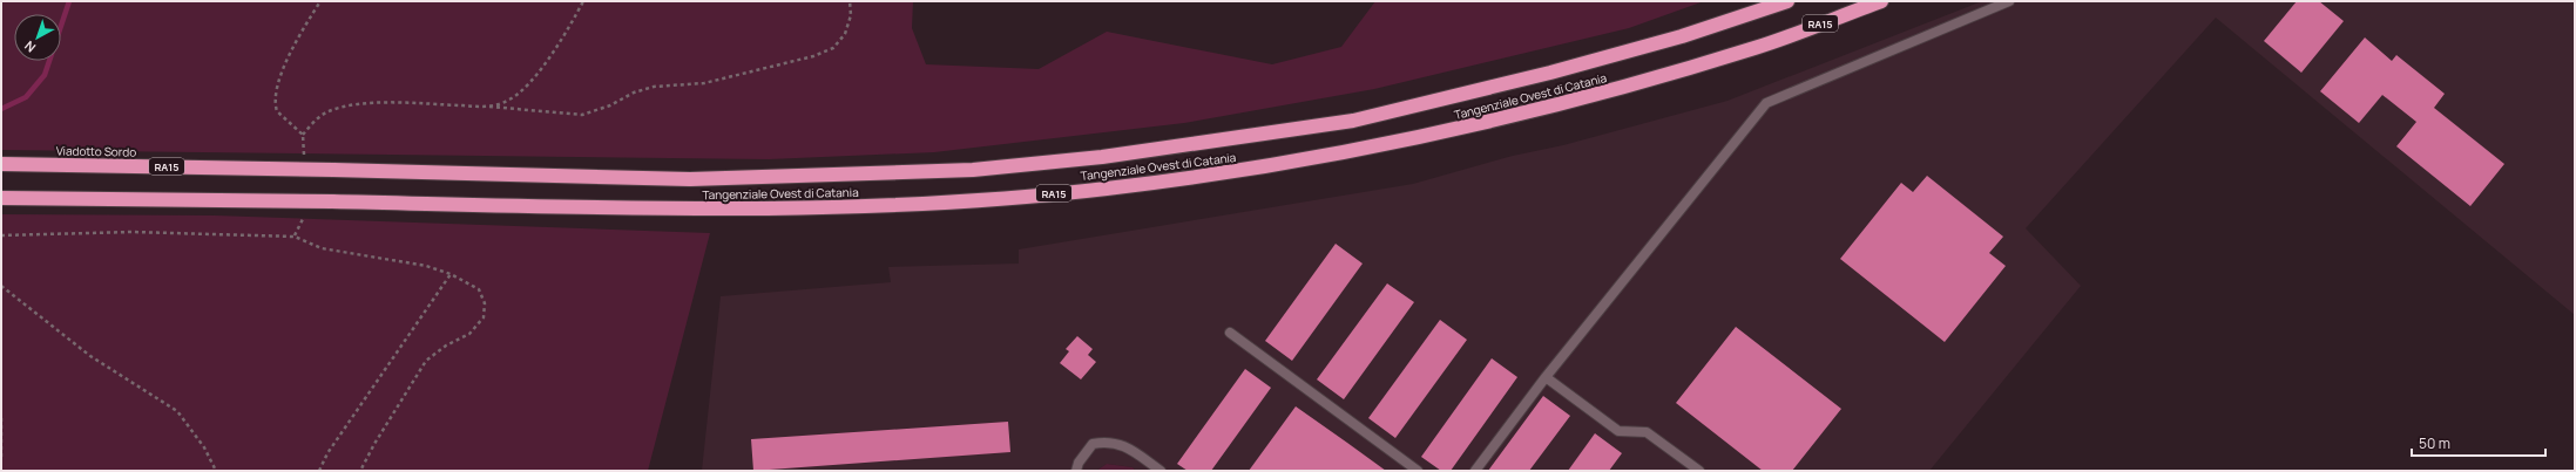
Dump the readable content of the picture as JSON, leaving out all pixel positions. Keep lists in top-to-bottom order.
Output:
{
  "streets": {
    "highway": ["RA15", "Tangenziale Ovest di Catania", "Viadotto Sordo"]
  },
  "crossings": [
    ["Tangenziale Ovest di Catania", "Viadotto Sordo"]
  ],
  "scale_bar": "50 m",
  "north": "bottom left"
}
